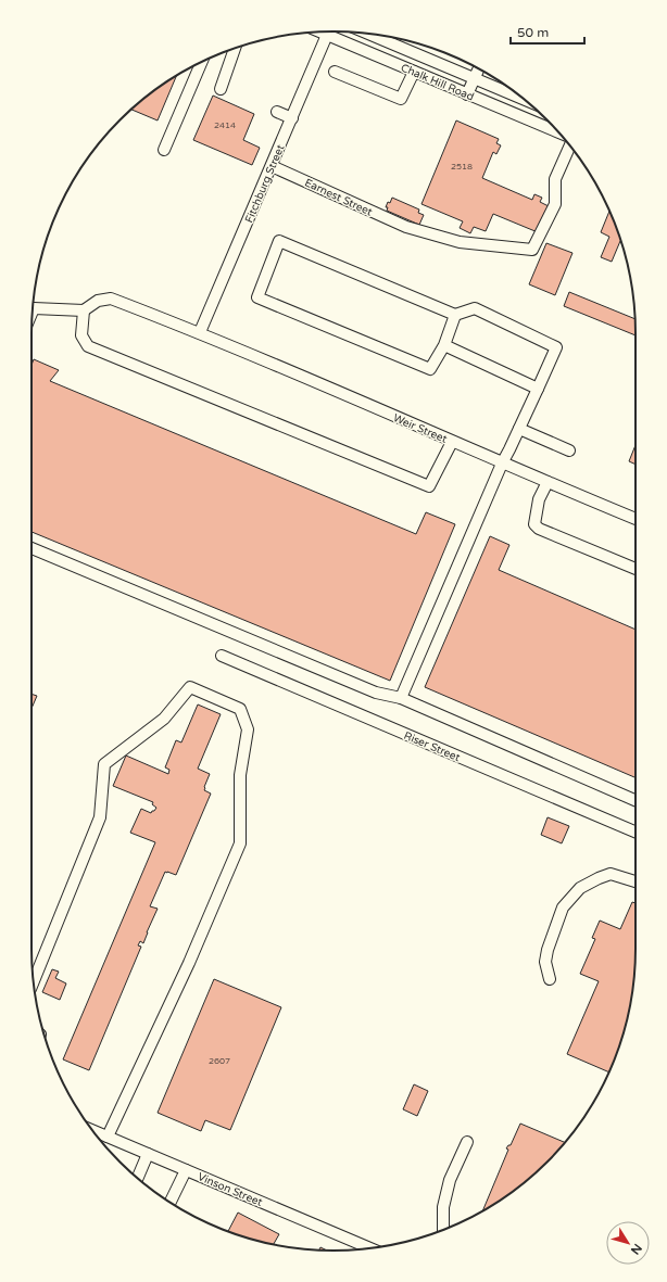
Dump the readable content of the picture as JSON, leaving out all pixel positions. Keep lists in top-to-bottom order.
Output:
{
  "streets": {
    "street": [
      "Chalk Hill Road",
      "Fitchburg Street",
      "Earnest Street",
      "Weir Street",
      "Riser Street",
      "Vinson Street"
    ]
  },
  "crossings": [
    ["Chalk Hill Road", "Fitchburg Street"],
    ["Fitchburg Street", "Earnest Street"],
    ["Fitchburg Street", "Weir Street"]
  ],
  "house_numbers": ["2414", "2518", "2607"],
  "scale_bar": "50 m",
  "north": "bottom right"
}
